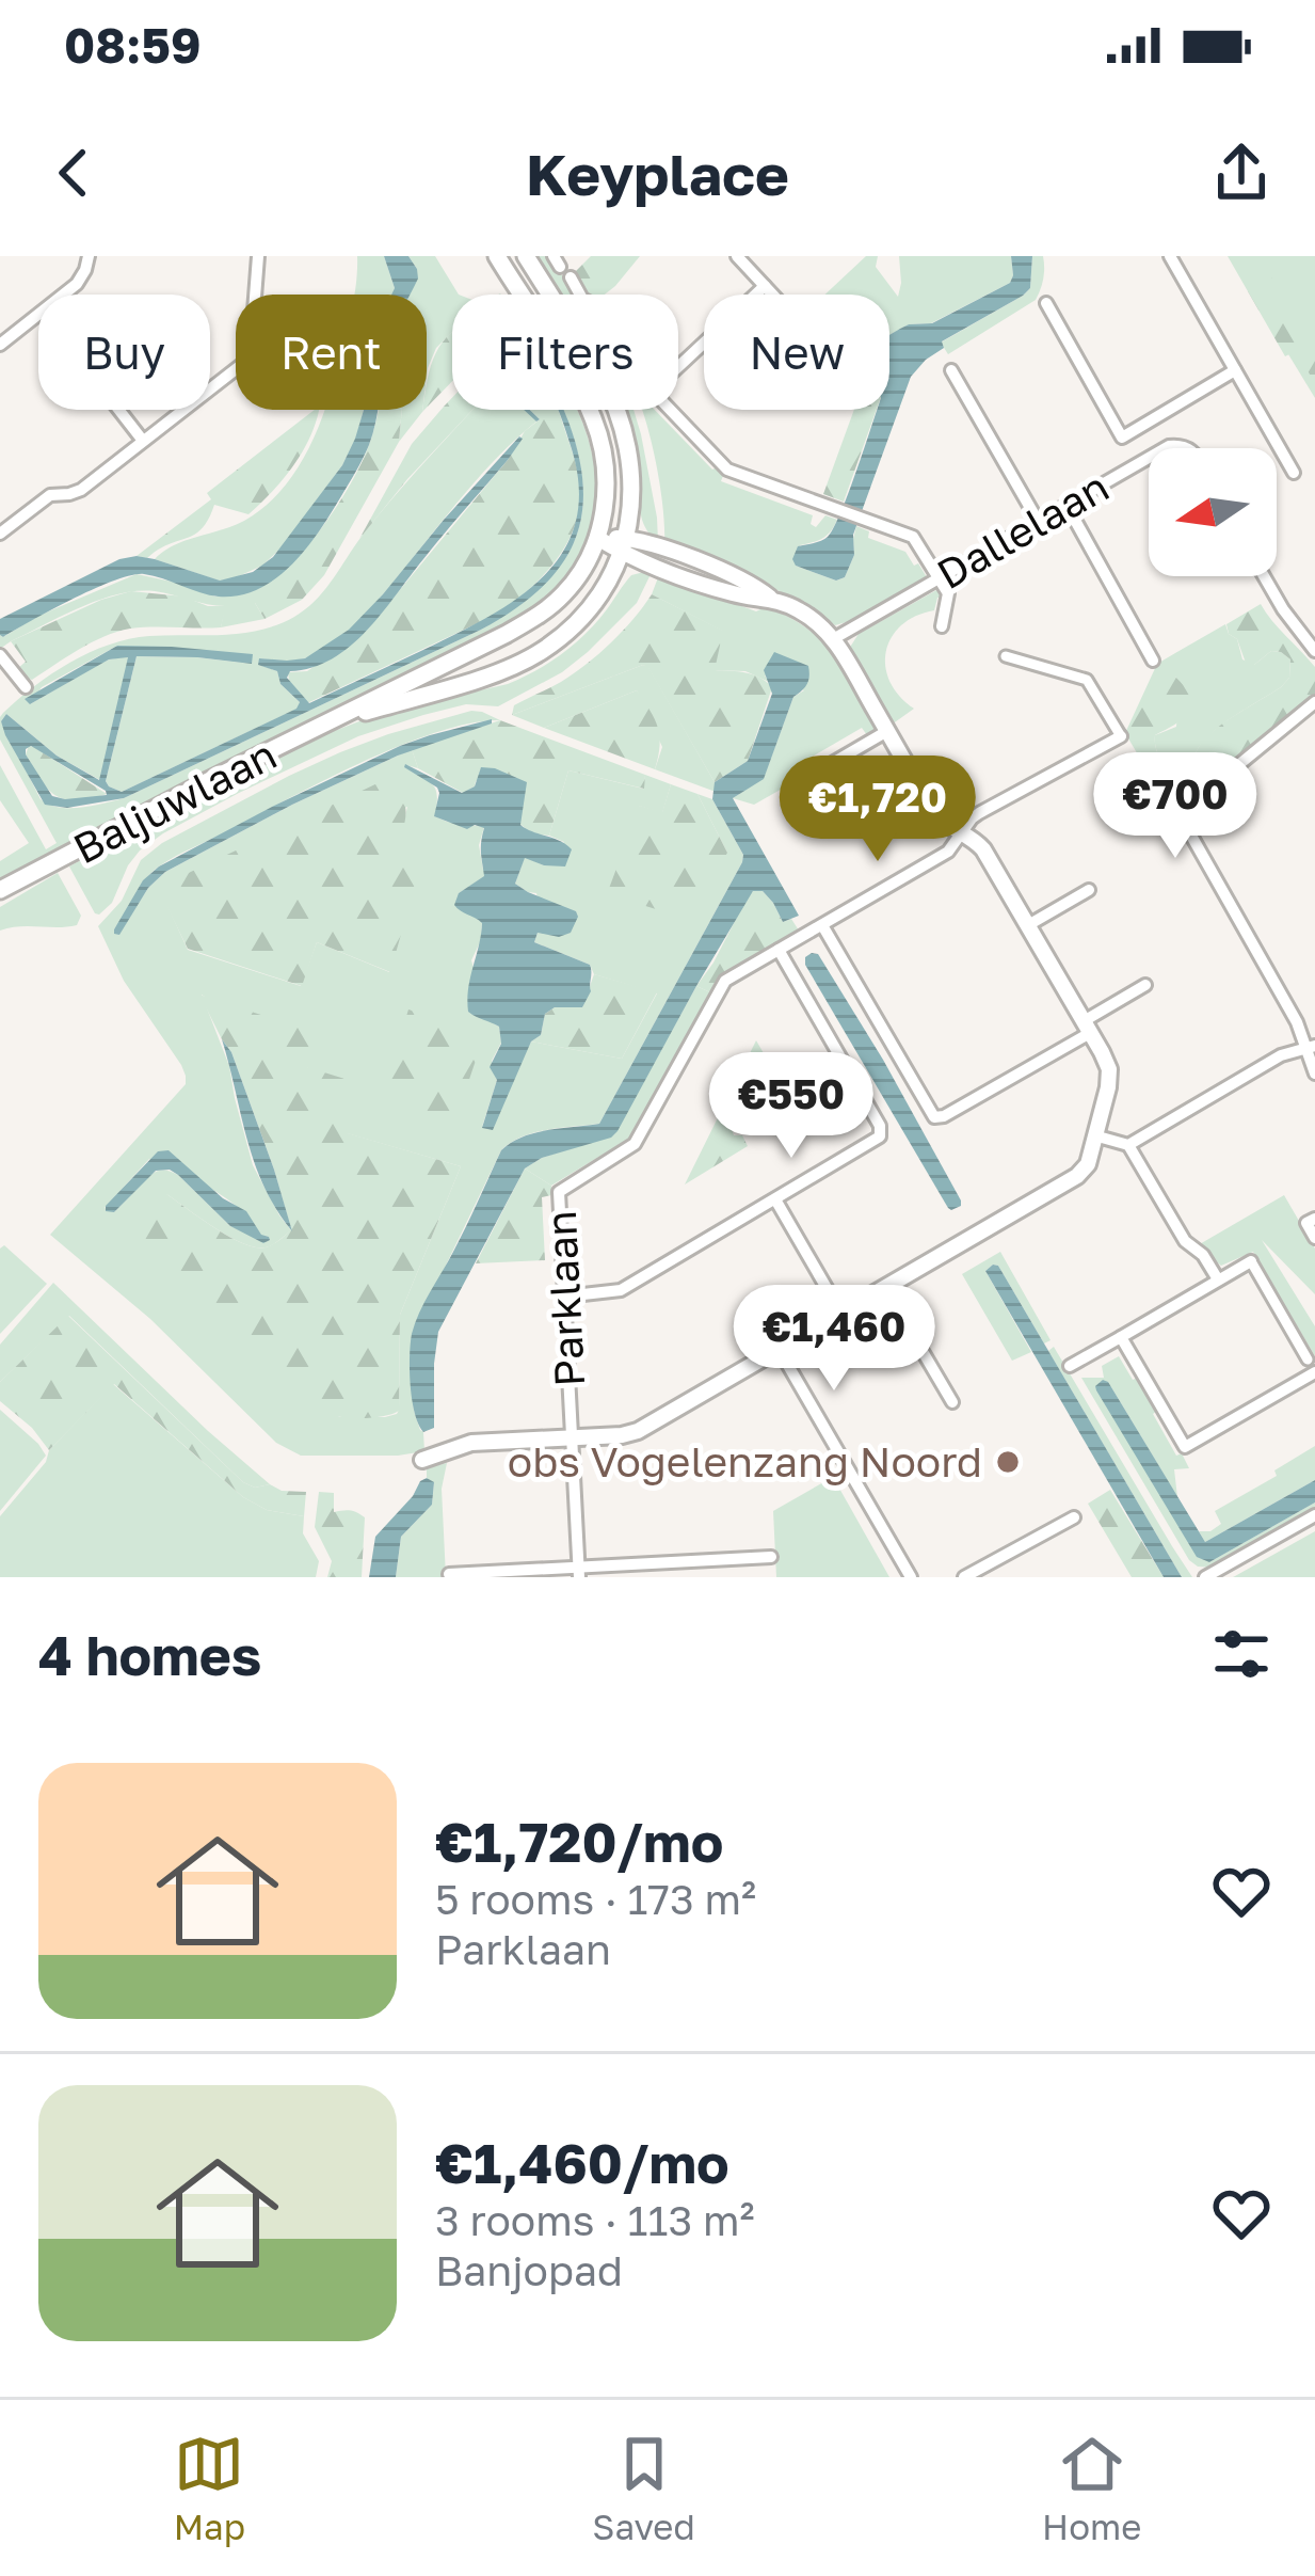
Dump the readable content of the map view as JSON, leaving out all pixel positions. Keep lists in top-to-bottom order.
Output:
{
  "streets": {
    "main road": ["Baljuwlaan"],
    "street": ["Dallelaan", "Parklaan"]
  },
  "places": ["obs Vogelenzang Noord"],
  "north": "left",
  "page": {
    "status": "08:59",
    "header": "Keyplace",
    "chip": [
      "Buy",
      "Rent",
      "Filters",
      "New"
    ],
    "price": [
      "€700",
      "€1,720",
      "€550",
      "€1,460"
    ],
    "heading": "4 homes",
    "list": [
      {
        "name": "€1,720/mo",
        "note": "5 rooms · 173 m² · Parklaan"
      },
      {
        "name": "€1,460/mo",
        "note": "3 rooms · 113 m² · Banjopad"
      }
    ],
    "tabs": ["Map", "Saved", "Home"]
  }
}
